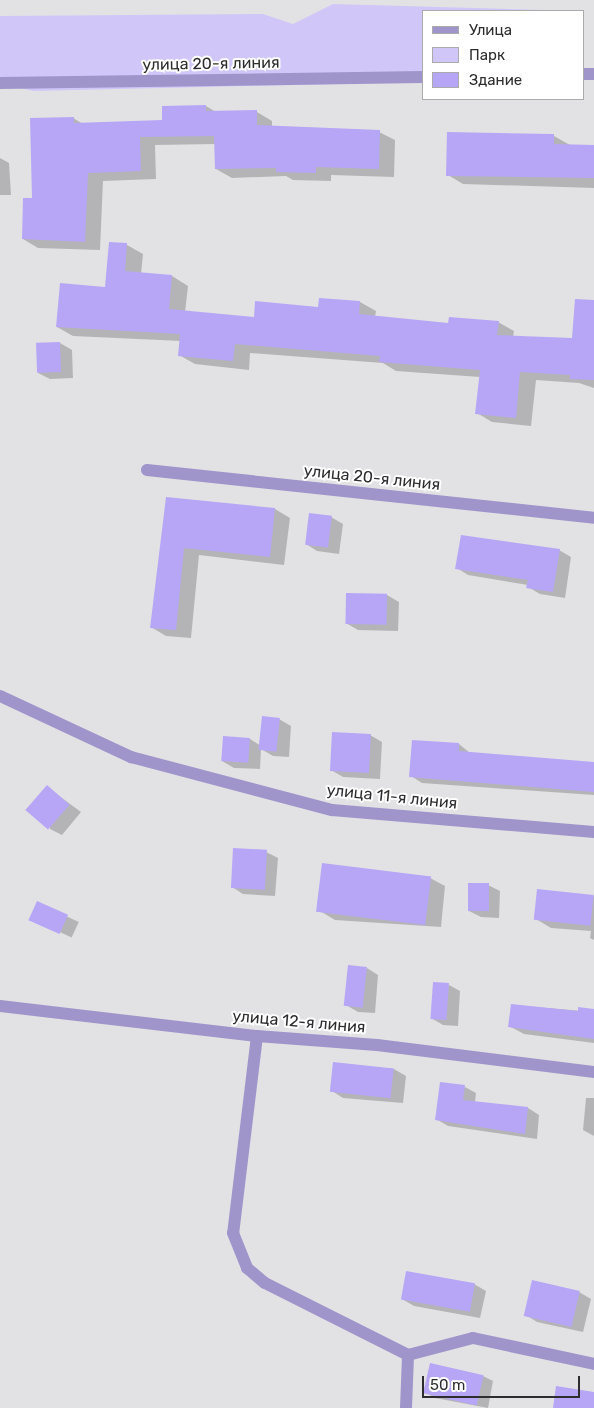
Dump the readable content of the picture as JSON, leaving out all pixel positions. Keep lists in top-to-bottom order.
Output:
{
  "streets": {
    "street": ["улица 20-я линия", "улица 11-я линия", "улица 12-я линия"]
  },
  "legend": ["Улица", "Парк", "Здание"],
  "scale_bar": "50 m"
}
